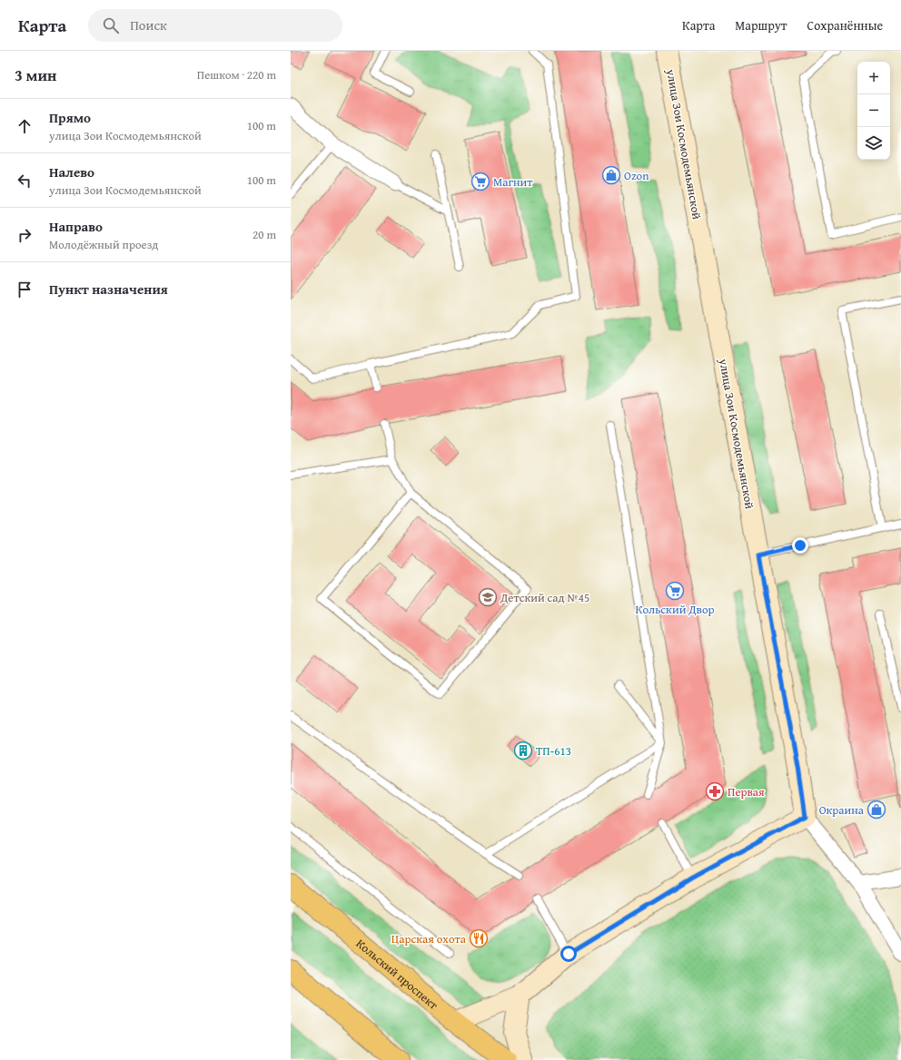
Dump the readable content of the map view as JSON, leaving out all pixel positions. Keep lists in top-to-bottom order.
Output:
{
  "streets": {
    "main road": ["Кольский проспект"],
    "street": ["улица Зои Космодемьянской"]
  },
  "places": {
    "shop": ["Ozon", "Окраина"],
    "supermarket": ["Магнит", "Кольский Двор"],
    "school or university": ["Детский сад №45"],
    "building": ["ТП-613"],
    "pharmacy": ["Первая"],
    "restaurant": ["Царская охота"]
  },
  "page": {
    "header": "Карта",
    "search": "Поиск",
    "nav": ["Карта", "Маршрут", "Сохранённые"],
    "heading": ["3 мин", "Пешком · 220 m"],
    "map_buttons": ["+", "−"],
    "list": [
      ["Прямо", "улица Зои Космодемьянской", "100 m"],
      ["Налево", "улица Зои Космодемьянской", "100 m"],
      ["Направо", "Молодёжный проезд", "20 m"],
      "Пункт назначения"
    ]
  }
}
